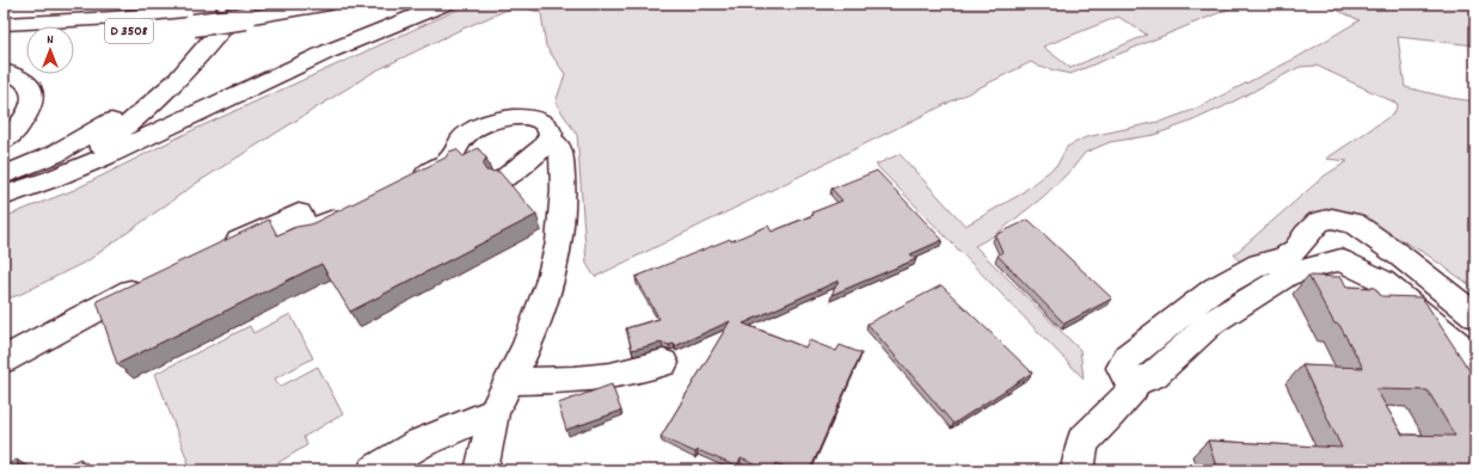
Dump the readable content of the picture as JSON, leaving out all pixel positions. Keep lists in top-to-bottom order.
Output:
{
  "streets": {
    "main road": ["D 3508"]
  },
  "north": "top"
}
